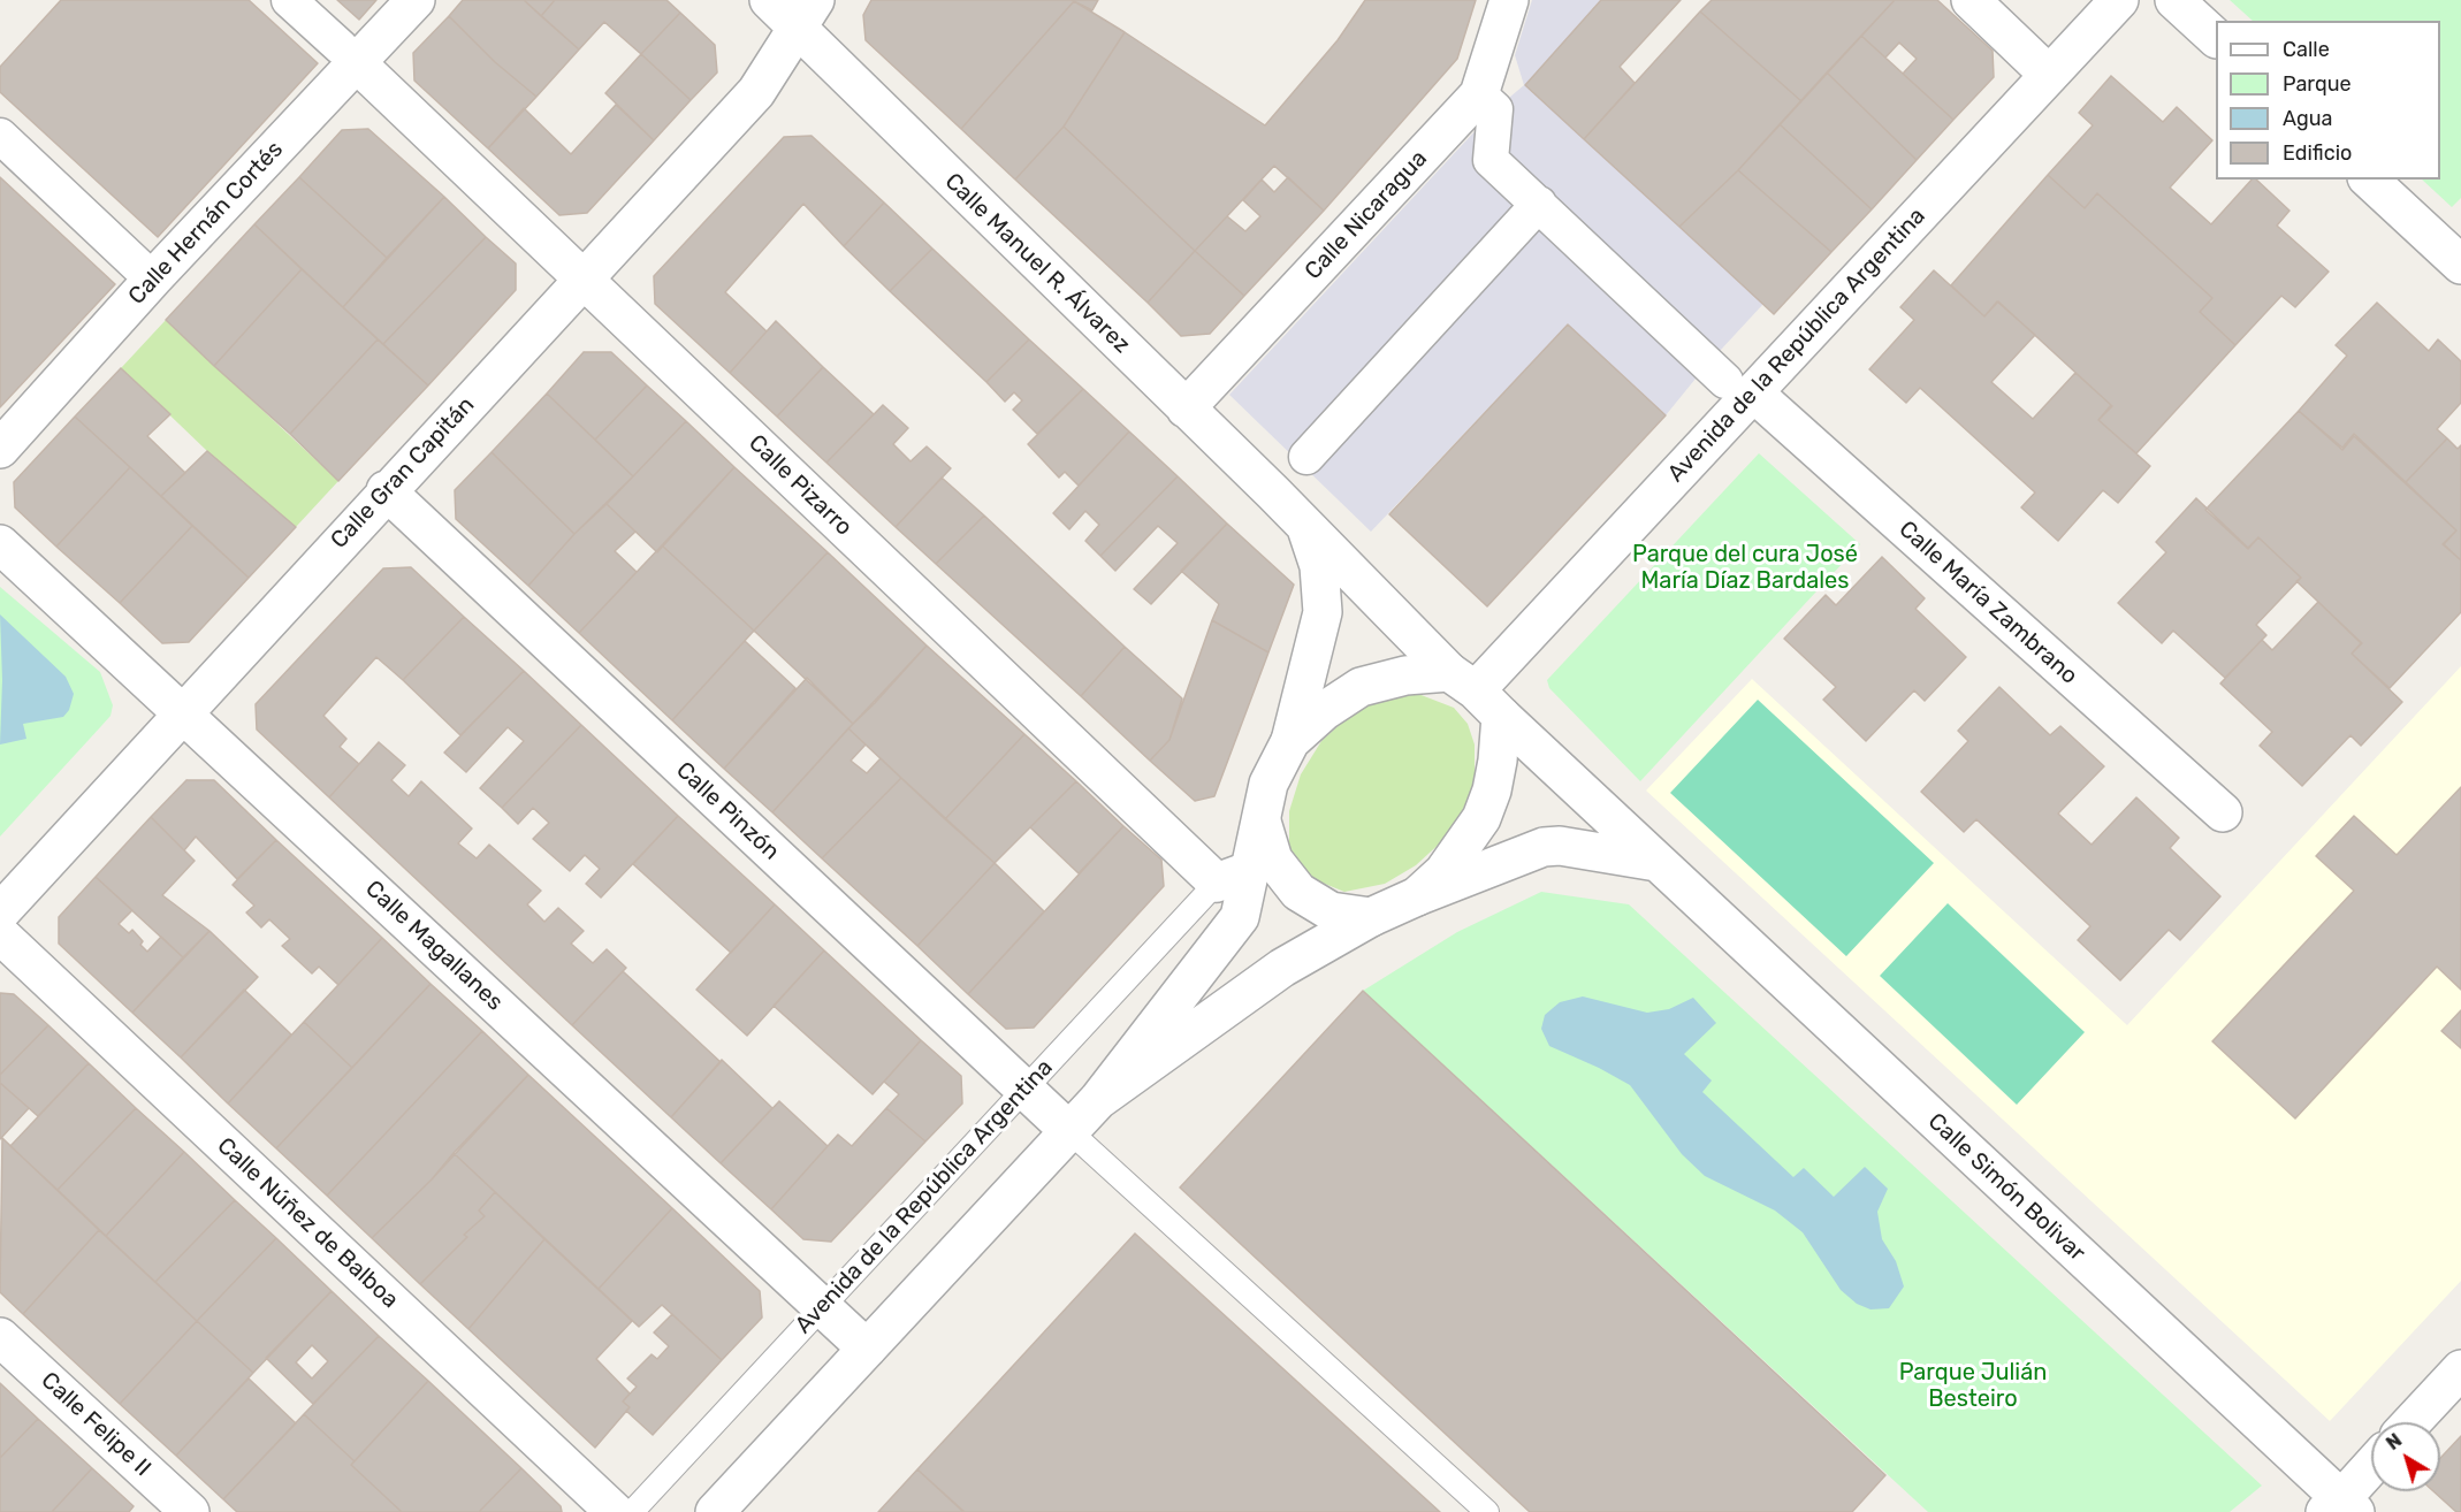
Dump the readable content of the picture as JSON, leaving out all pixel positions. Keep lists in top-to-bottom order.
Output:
{
  "streets": {
    "street": [
      "Calle Nicaragua",
      "Calle Hernán Cortés",
      "Calle Manuel R. Álvarez",
      "Avenida de la República Argentina",
      "Calle Gran Capitán",
      "Calle Pizarro",
      "Calle María Zambrano",
      "Calle Pinzón",
      "Calle Magallanes",
      "Calle Simón Bolivar",
      "Calle Núñez de Balboa",
      "Calle Felipe II"
    ]
  },
  "crossings": [
    ["Calle Nicaragua", "Calle Manuel R. Álvarez"],
    ["Calle Hernán Cortés", "Calle Pizarro"],
    ["Calle Manuel R. Álvarez", "Avenida de la República Argentina"],
    ["Calle Manuel R. Álvarez", "Calle Gran Capitán"],
    ["Calle Manuel R. Álvarez", "Calle Simón Bolivar"],
    ["Avenida de la República Argentina", "Calle Pizarro"],
    ["Avenida de la República Argentina", "Calle María Zambrano"],
    ["Avenida de la República Argentina", "Calle Pinzón"],
    ["Avenida de la República Argentina", "Calle Magallanes"],
    ["Avenida de la República Argentina", "Calle Simón Bolivar"],
    ["Calle Gran Capitán", "Calle Pizarro"],
    ["Calle Gran Capitán", "Calle Pinzón"],
    ["Calle Gran Capitán", "Calle Magallanes"]
  ],
  "parks": ["Parque del cura José María Díaz Bardales", "Parque Julián Besteiro"],
  "legend": [
    "Calle",
    "Parque",
    "Agua",
    "Edificio"
  ],
  "north": "top left"
}
